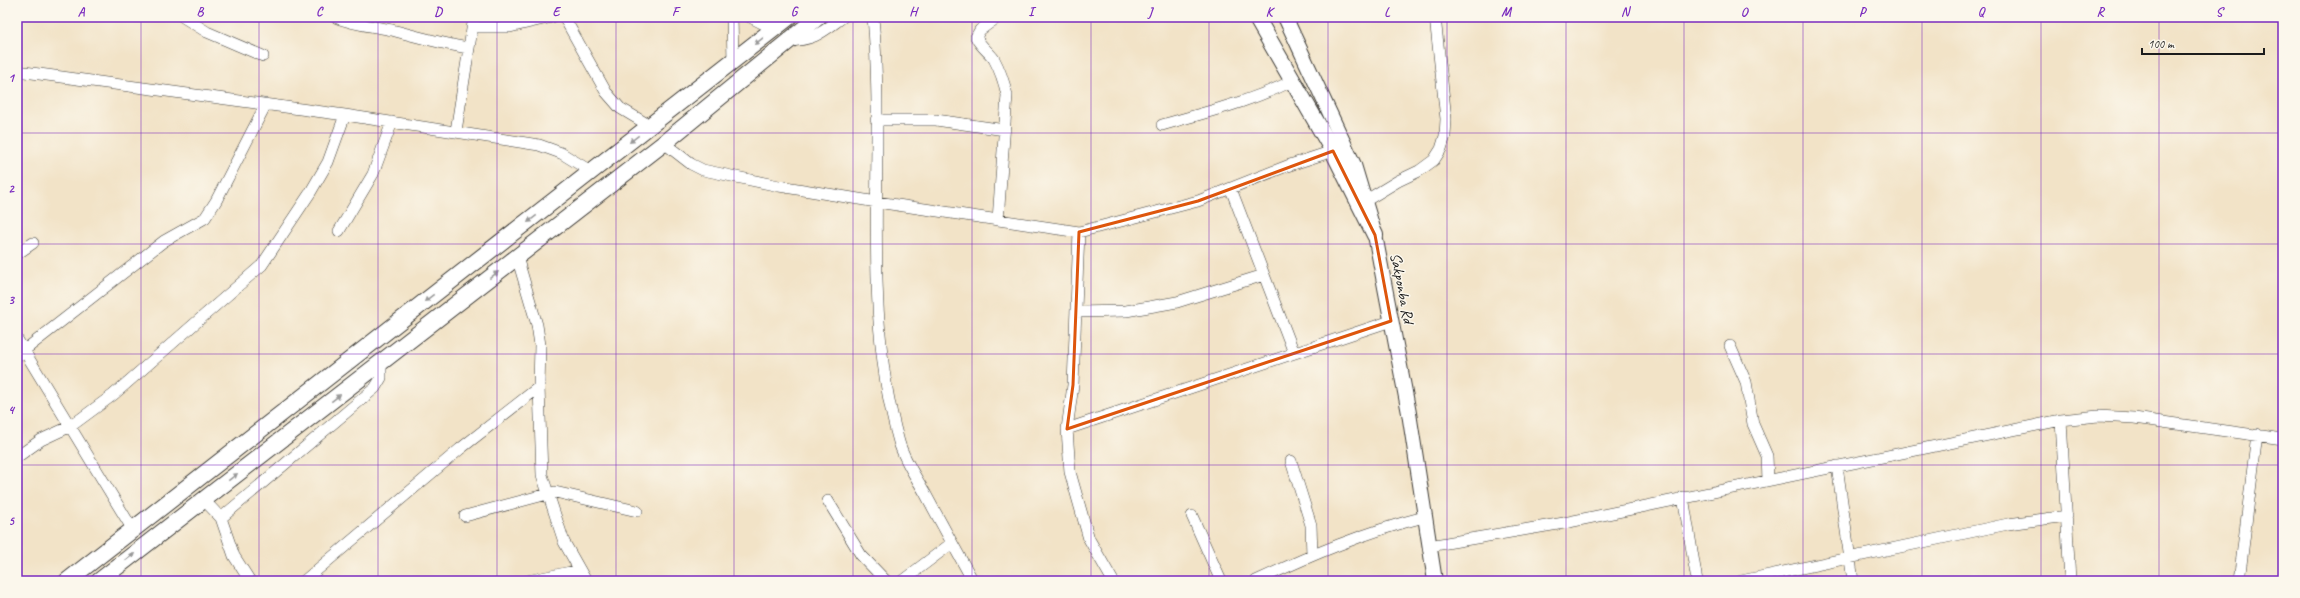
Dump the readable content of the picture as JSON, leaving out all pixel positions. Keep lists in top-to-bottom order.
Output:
{
  "streets": {
    "main road": ["Sakponba Rd"]
  },
  "scale_bar": "100 m",
  "grid": {
    "columns": [
      "A",
      "B",
      "C",
      "D",
      "E",
      "F",
      "G",
      "H",
      "I",
      "J",
      "K",
      "L",
      "M",
      "N",
      "O",
      "P",
      "Q",
      "R",
      "S"
    ],
    "rows": [
      "1",
      "2",
      "3",
      "4",
      "5"
    ]
  }
}
